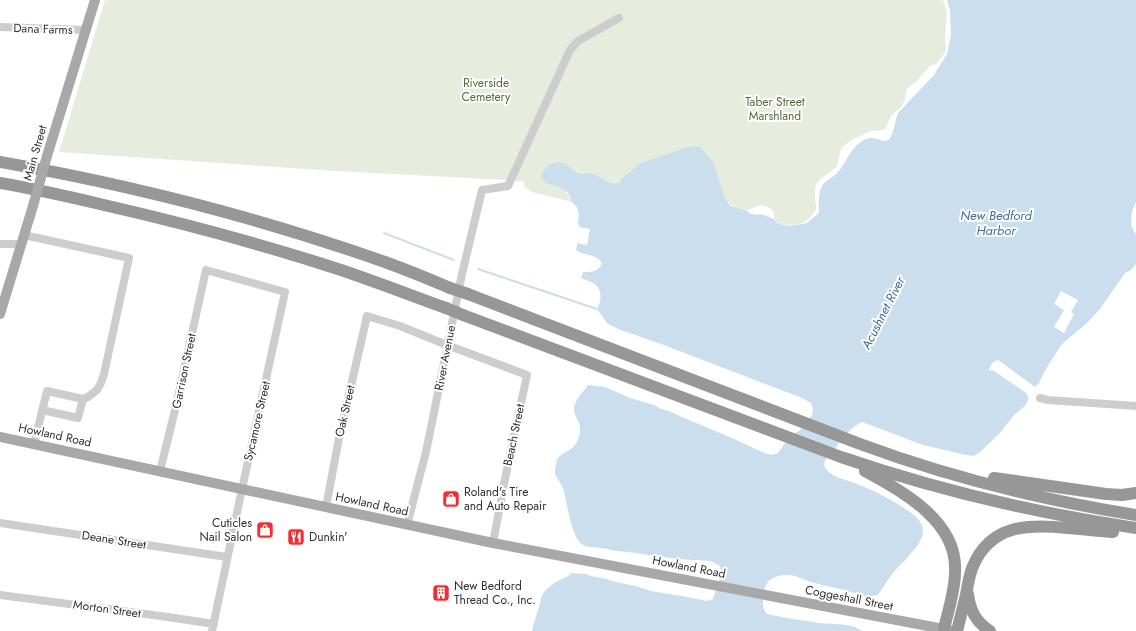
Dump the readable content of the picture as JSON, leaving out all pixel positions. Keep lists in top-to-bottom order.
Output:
{
  "streets": {
    "main road": ["Main Street", "Howland Road", "Coggeshall Street"],
    "street": [
      "Dana Farms",
      "River Avenue",
      "Garrison Street",
      "Oak Street",
      "Sycamore Street",
      "Beach Street",
      "Deane Street",
      "Morton Street"
    ]
  },
  "crossings": [
    ["Dana Farms", "Main Street"],
    ["River Avenue", "Oak Street"],
    ["River Avenue", "Howland Road"],
    ["River Avenue", "Beach Street"],
    ["Garrison Street", "Sycamore Street"],
    ["Garrison Street", "Howland Road"],
    ["Oak Street", "Howland Road"],
    ["Oak Street", "Beach Street"],
    ["Sycamore Street", "Howland Road"],
    ["Sycamore Street", "Deane Street"],
    ["Sycamore Street", "Morton Street"],
    ["Howland Road", "Beach Street"],
    ["Howland Road", "Coggeshall Street"]
  ],
  "water": ["New Bedford Harbor", "Acushnet River"],
  "parks": ["Riverside Cemetery", "Taber Street Marshland"],
  "places": {
    "shop": ["Roland's Tire and Auto Repair", "Cuticles Nail Salon"],
    "restaurant": ["Dunkin'"],
    "building": ["New Bedford Thread Co., Inc."]
  }
}
